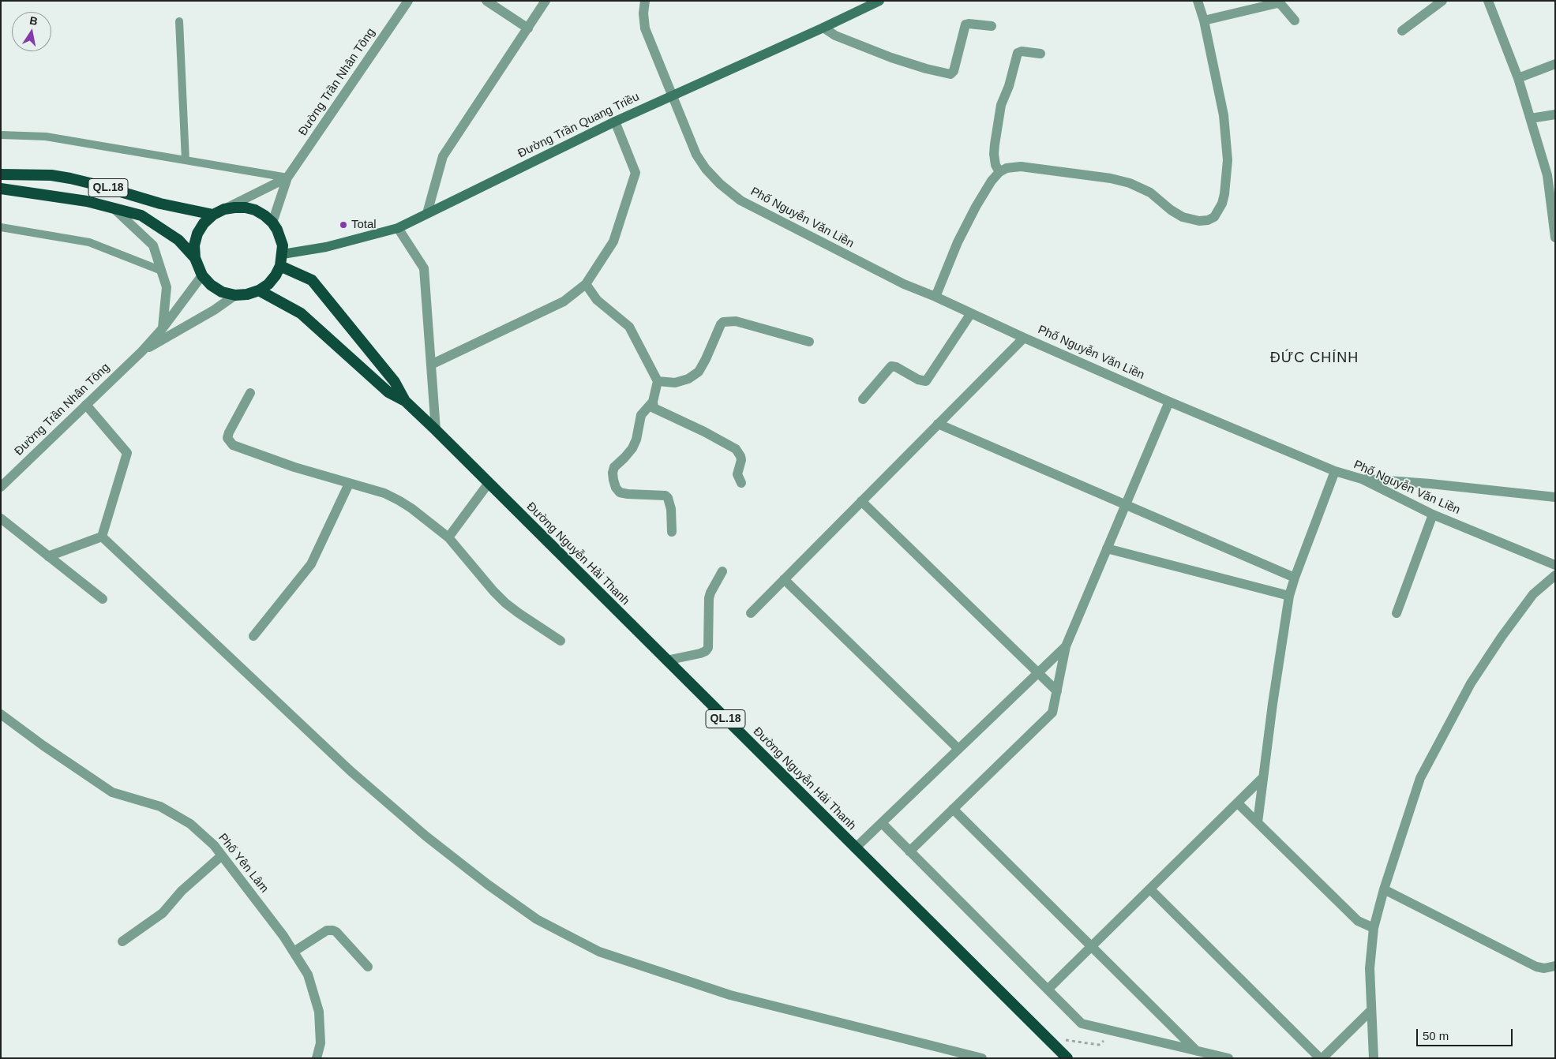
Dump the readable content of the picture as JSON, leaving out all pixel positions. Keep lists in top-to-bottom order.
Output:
{
  "streets": {
    "highway": ["QL.18", "Đường Nguyễn Hải Thanh"],
    "main road": ["Đường Trần Quang Triều"],
    "street": ["Đường Trần Nhân Tông", "Phố Nguyễn Văn Liền", "Phố Yên Lâm"]
  },
  "crossings": [
    ["Đường Trần Nhân Tông", "Đường Trần Quang Triều"],
    ["Đường Trần Nhân Tông", "QL.18"],
    ["Đường Trần Nhân Tông", "Đường Nguyễn Hải Thanh"],
    ["Đường Trần Quang Triều", "QL.18"],
    ["Đường Trần Quang Triều", "Phố Nguyễn Văn Liền"],
    ["Đường Trần Quang Triều", "Đường Nguyễn Hải Thanh"],
    ["QL.18", "Đường Nguyễn Hải Thanh"]
  ],
  "districts": ["ĐỨC CHÍNH"],
  "places": ["Total"],
  "scale_bar": "50 m",
  "north": "top"
}
